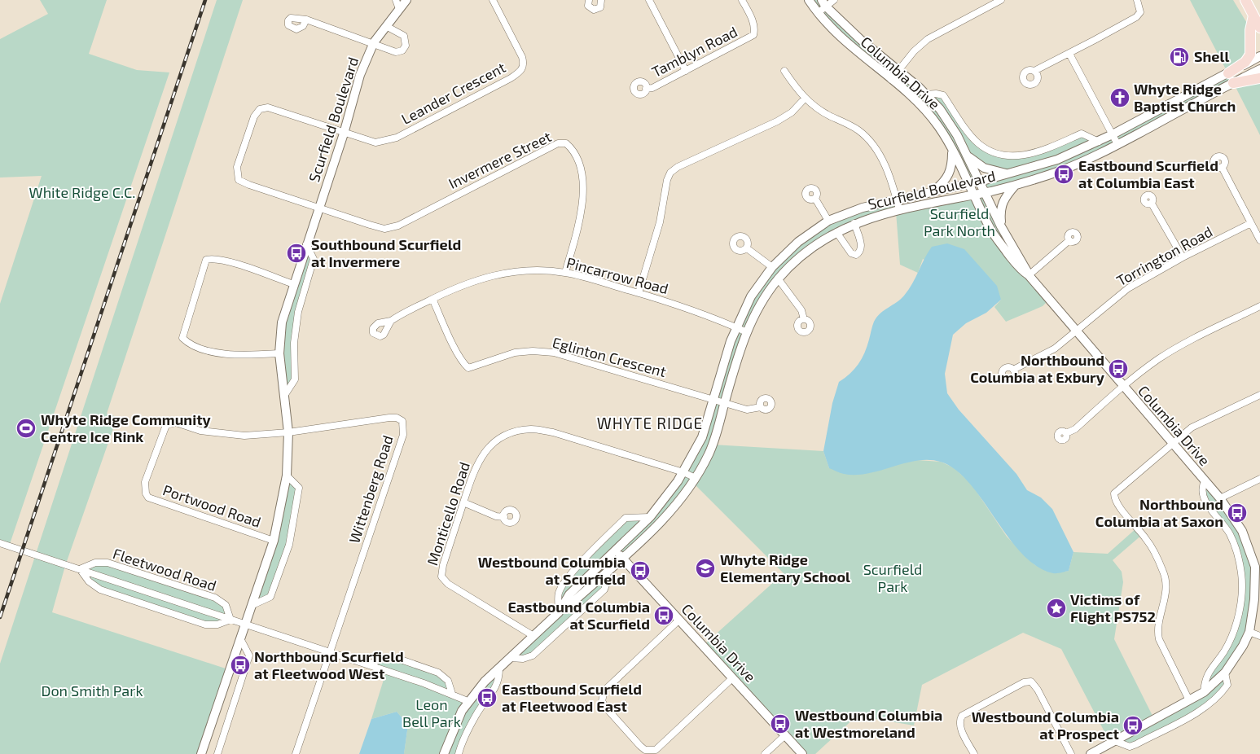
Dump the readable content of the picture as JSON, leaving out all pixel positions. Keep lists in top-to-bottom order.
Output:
{
  "streets": {
    "street": [
      "Tamblyn Road",
      "Columbia Drive",
      "Leander Crescent",
      "Scurfield Boulevard",
      "Invermere Street",
      "Torrington Road",
      "Pincarrow Road",
      "Eglinton Crescent",
      "Wittenberg Road",
      "Portwood Road",
      "Monticello Road",
      "Fleetwood Road"
    ]
  },
  "crossings": [
    ["Columbia Drive", "Scurfield Boulevard"],
    ["Columbia Drive", "Torrington Road"],
    ["Leander Crescent", "Scurfield Boulevard"],
    ["Scurfield Boulevard", "Invermere Street"],
    ["Scurfield Boulevard", "Pincarrow Road"],
    ["Scurfield Boulevard", "Eglinton Crescent"],
    ["Scurfield Boulevard", "Wittenberg Road"],
    ["Scurfield Boulevard", "Portwood Road"],
    ["Scurfield Boulevard", "Monticello Road"],
    ["Scurfield Boulevard", "Fleetwood Road"],
    ["Invermere Street", "Pincarrow Road"],
    ["Pincarrow Road", "Eglinton Crescent"],
    ["Wittenberg Road", "Portwood Road"],
    ["Wittenberg Road", "Fleetwood Road"]
  ],
  "districts": ["WHYTE RIDGE"],
  "parks": [
    "White Ridge C.C.",
    "Scurfield Park North",
    "Scurfield Park",
    "Don Smith Park",
    "Leon Bell Park"
  ],
  "places": {
    "fuel station": ["Shell"],
    "church": ["Whyte Ridge Baptist Church"],
    "bus stop": [
      "Eastbound Scurfield at Columbia East",
      "Southbound Scurfield at Invermere",
      "Northbound Columbia at Exbury",
      "Northbound Columbia at Saxon",
      "Westbound Columbia at Scurfield",
      "Eastbound Columbia at Scurfield",
      "Northbound Scurfield at Fleetwood West",
      "Eastbound Scurfield at Fleetwood East",
      "Westbound Columbia at Westmoreland",
      "Westbound Columbia at Prospect"
    ],
    "sports": ["Whyte Ridge Community Centre Ice Rink"],
    "school or university": ["Whyte Ridge Elementary School"],
    "place": ["Victims of Flight PS752"]
  }
}
